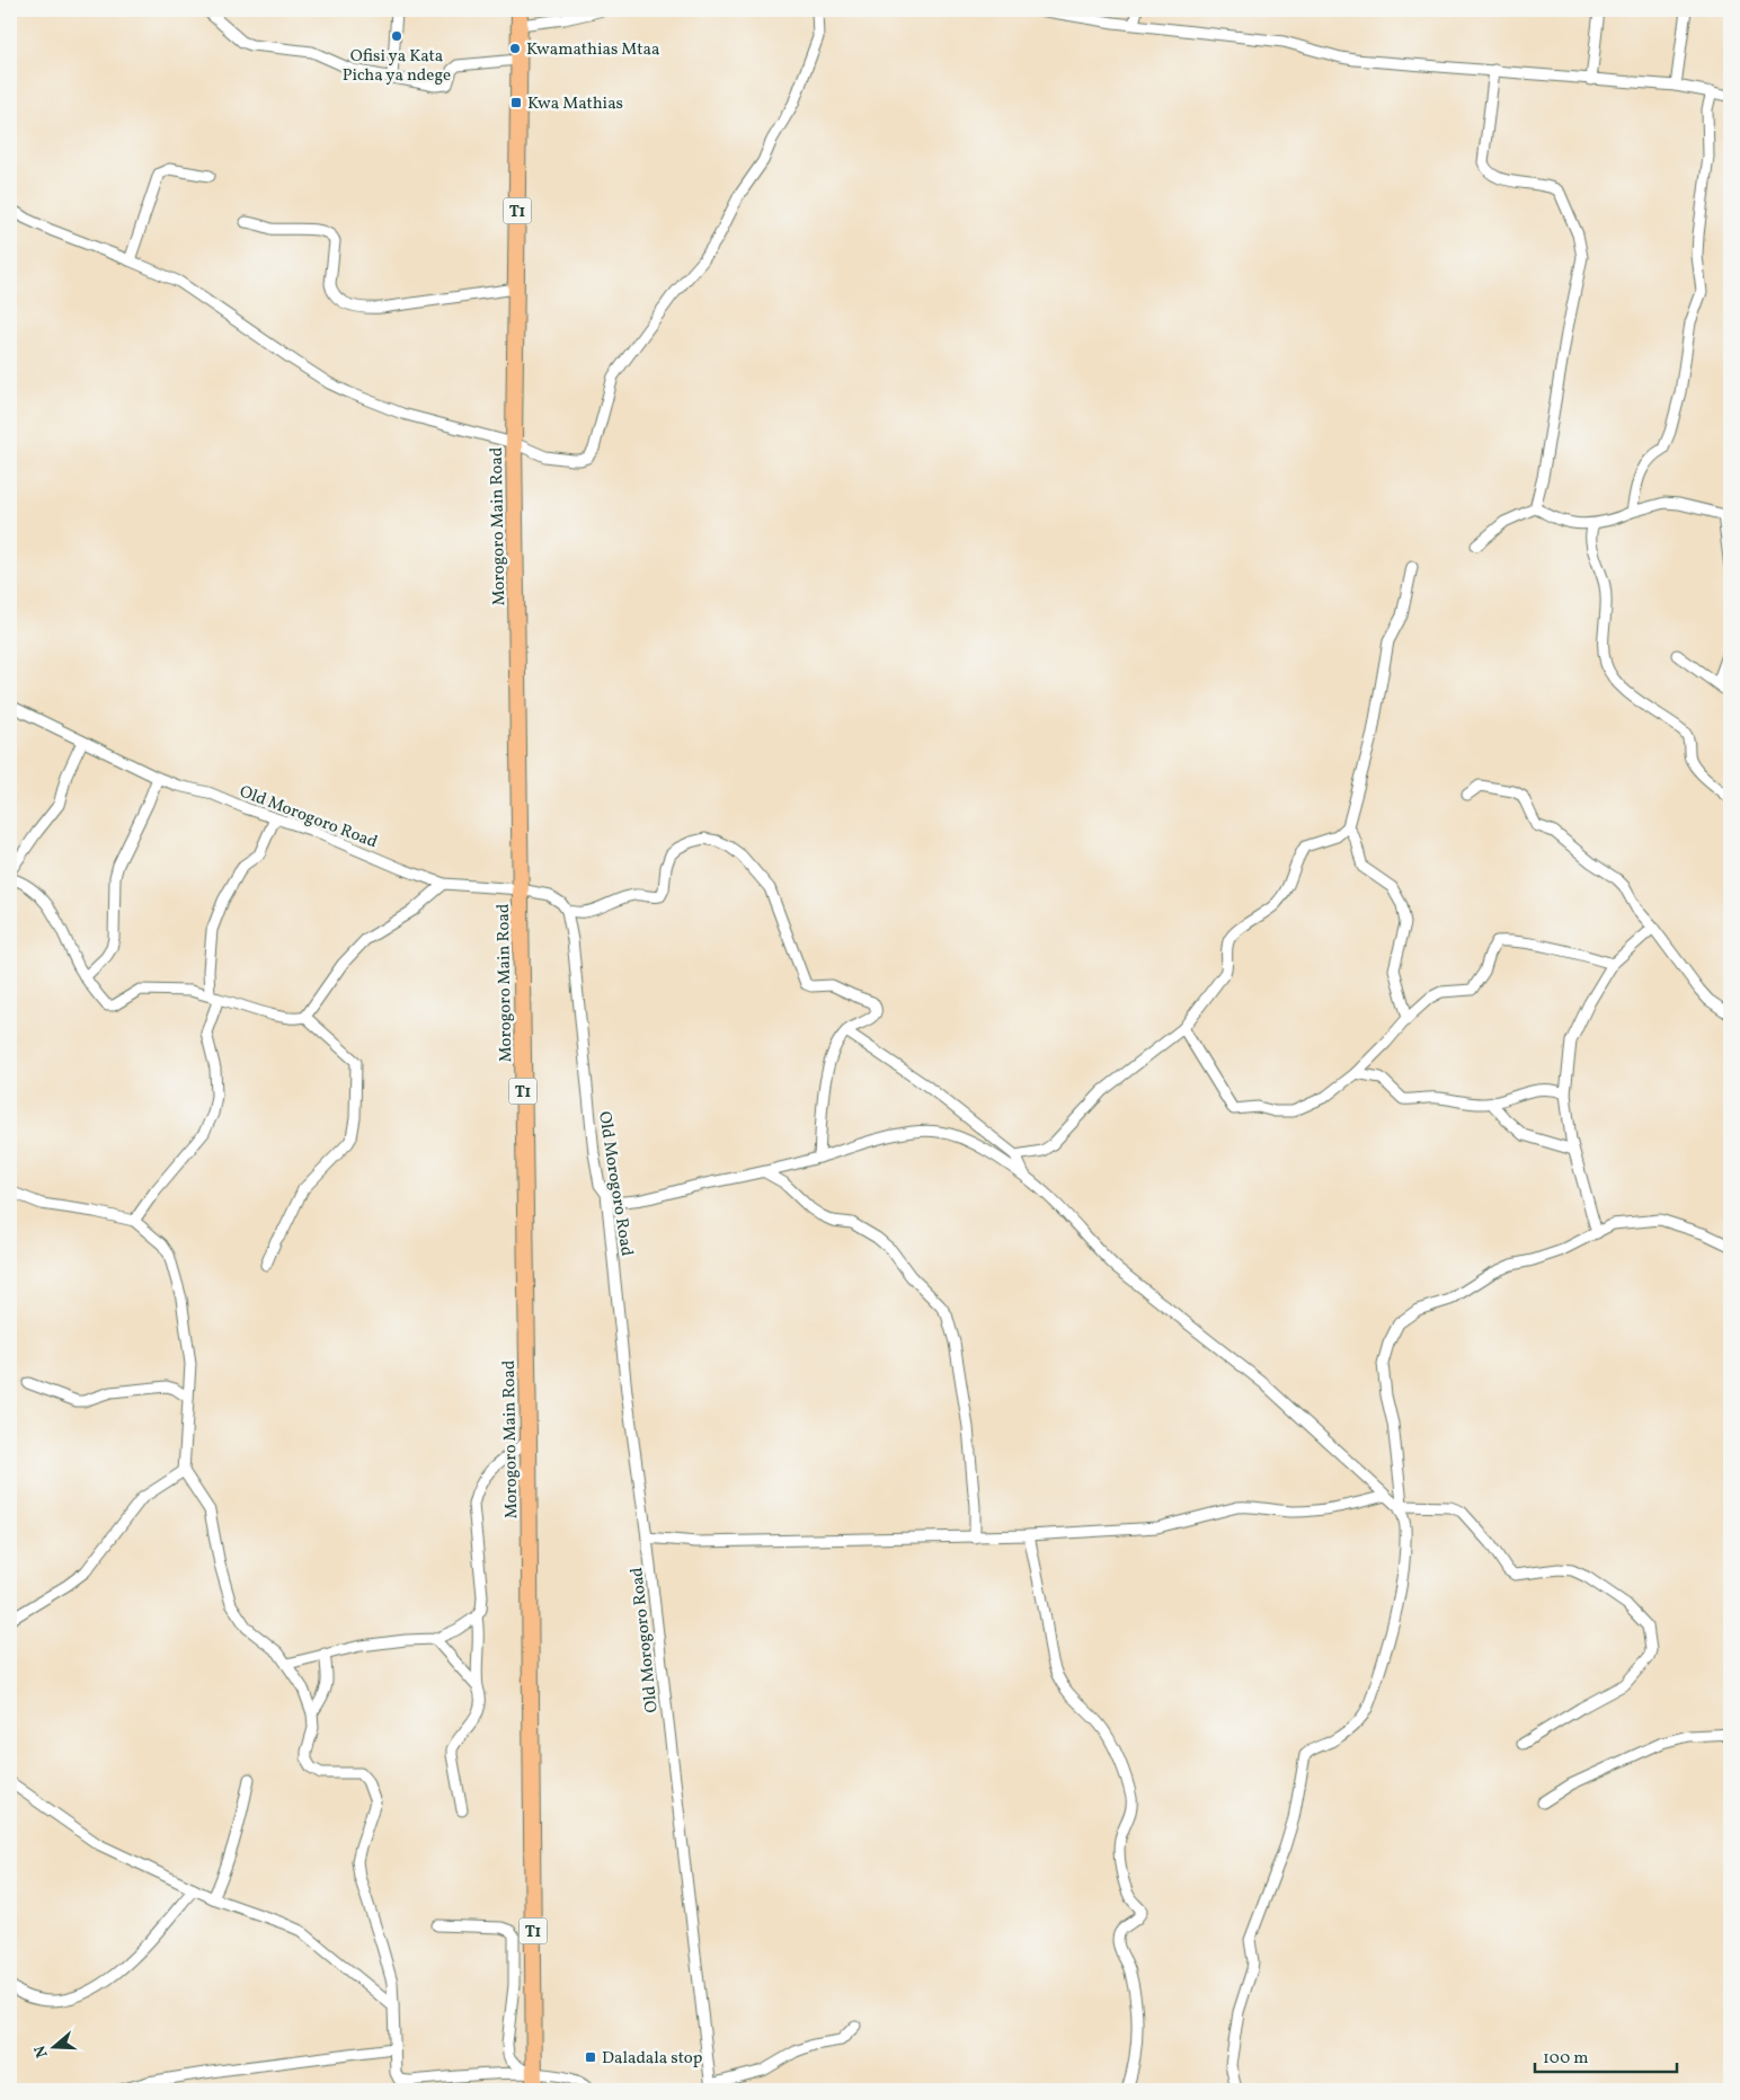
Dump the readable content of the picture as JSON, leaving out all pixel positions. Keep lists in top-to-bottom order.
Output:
{
  "streets": {
    "highway": ["T1", "Morogoro Main Road"],
    "street": ["Old Morogoro Road"]
  },
  "crossings": [
    ["Morogoro Main Road", "Old Morogoro Road"]
  ],
  "places": {
    "other": ["Ofisi ya Kata Picha ya ndege", "Kwamathias Mtaa"],
    "transit": ["Kwa Mathias", "Daladala stop"]
  },
  "scale_bar": "100 m",
  "north": "left"
}
